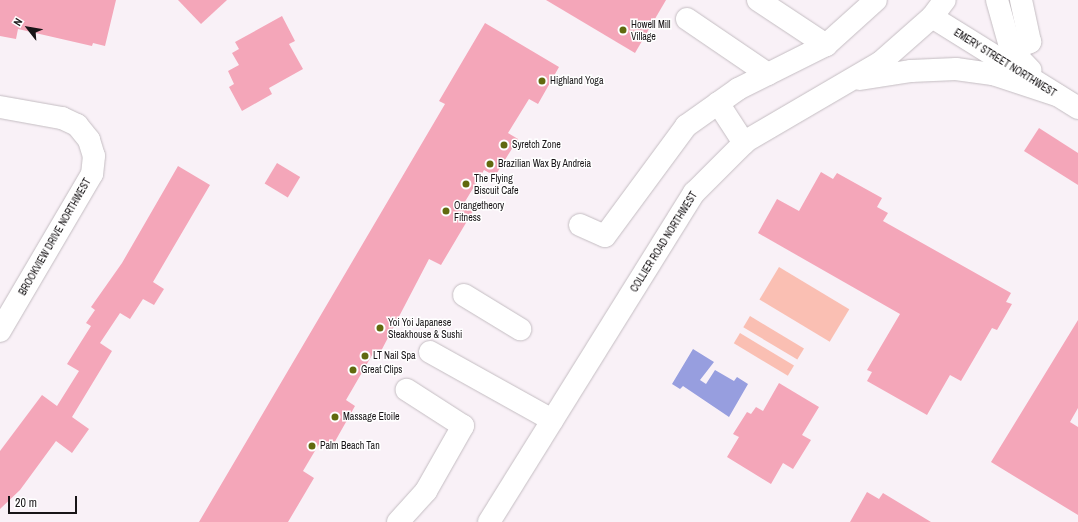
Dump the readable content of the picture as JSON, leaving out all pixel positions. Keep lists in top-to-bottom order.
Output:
{
  "streets": {
    "street": ["EMERY STREET NORTHWEST", "BROOKVIEW DRIVE NORTHWEST", "COLLIER ROAD NORTHWEST"]
  },
  "crossings": [
    ["EMERY STREET NORTHWEST", "COLLIER ROAD NORTHWEST"]
  ],
  "places": [
    "Howell Mill Village",
    "Highland Yoga",
    "Syretch Zone",
    "Brazilian Wax By Andreia",
    "The Flying Biscuit Cafe",
    "Orangetheory Fitness",
    "Yoi Yoi Japanese Steakhouse & Sushi",
    "LT Nail Spa",
    "Great Clips",
    "Massage Etoile",
    "Palm Beach Tan"
  ],
  "scale_bar": "20 m",
  "north": "top left"
}
